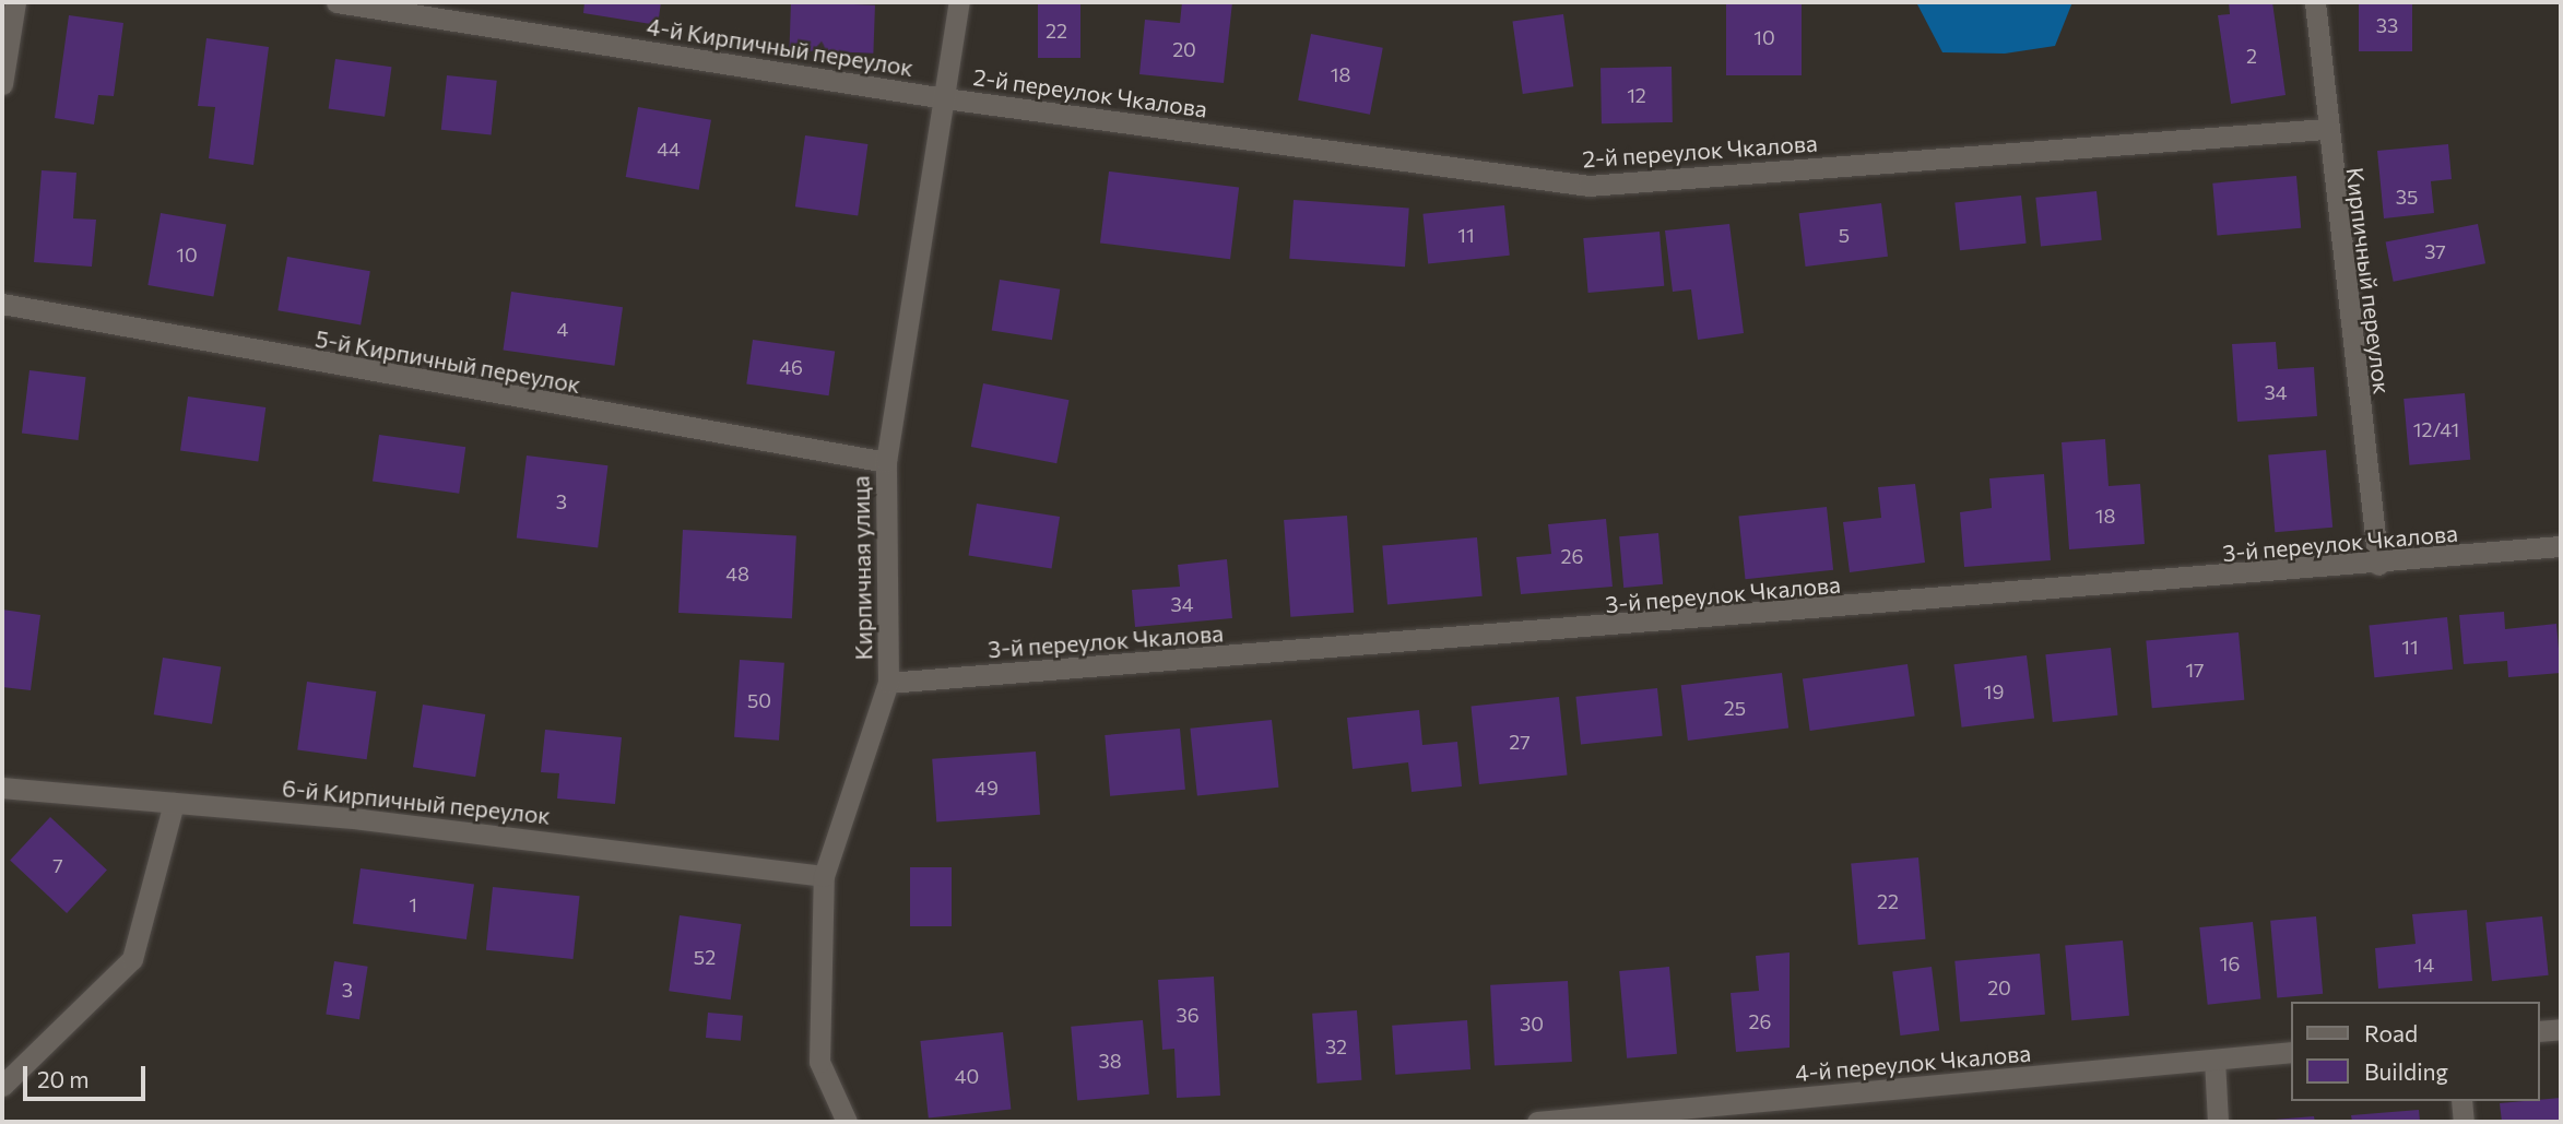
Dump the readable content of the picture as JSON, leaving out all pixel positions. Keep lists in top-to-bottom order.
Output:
{
  "streets": {
    "street": [
      "4-й Кирпичный переулок",
      "2-й переулок Чкалова",
      "Кирпичный переулок",
      "5-й Кирпичный переулок",
      "3-й переулок Чкалова",
      "Кирпичная улица",
      "6-й Кирпичный переулок",
      "4-й переулок Чкалова"
    ]
  },
  "crossings": [
    ["4-й Кирпичный переулок", "2-й переулок Чкалова"],
    ["4-й Кирпичный переулок", "Кирпичная улица"],
    ["2-й переулок Чкалова", "Кирпичный переулок"],
    ["2-й переулок Чкалова", "Кирпичная улица"],
    ["Кирпичный переулок", "3-й переулок Чкалова"],
    ["5-й Кирпичный переулок", "Кирпичная улица"],
    ["3-й переулок Чкалова", "Кирпичная улица"],
    ["Кирпичная улица", "6-й Кирпичный переулок"]
  ],
  "house_numbers": [
    "33",
    "22",
    "10",
    "20",
    "2",
    "18",
    "12",
    "44",
    "35",
    "11",
    "5",
    "37",
    "10",
    "4",
    "46",
    "34",
    "12/41",
    "3",
    "18",
    "26",
    "48",
    "34",
    "11",
    "17",
    "19",
    "50",
    "25",
    "27",
    "49",
    "7",
    "22",
    "1",
    "52",
    "16",
    "14",
    "20",
    "3",
    "36",
    "26",
    "30",
    "32",
    "38",
    "40"
  ],
  "legend": ["Road", "Building"],
  "scale_bar": "20 m"
}
